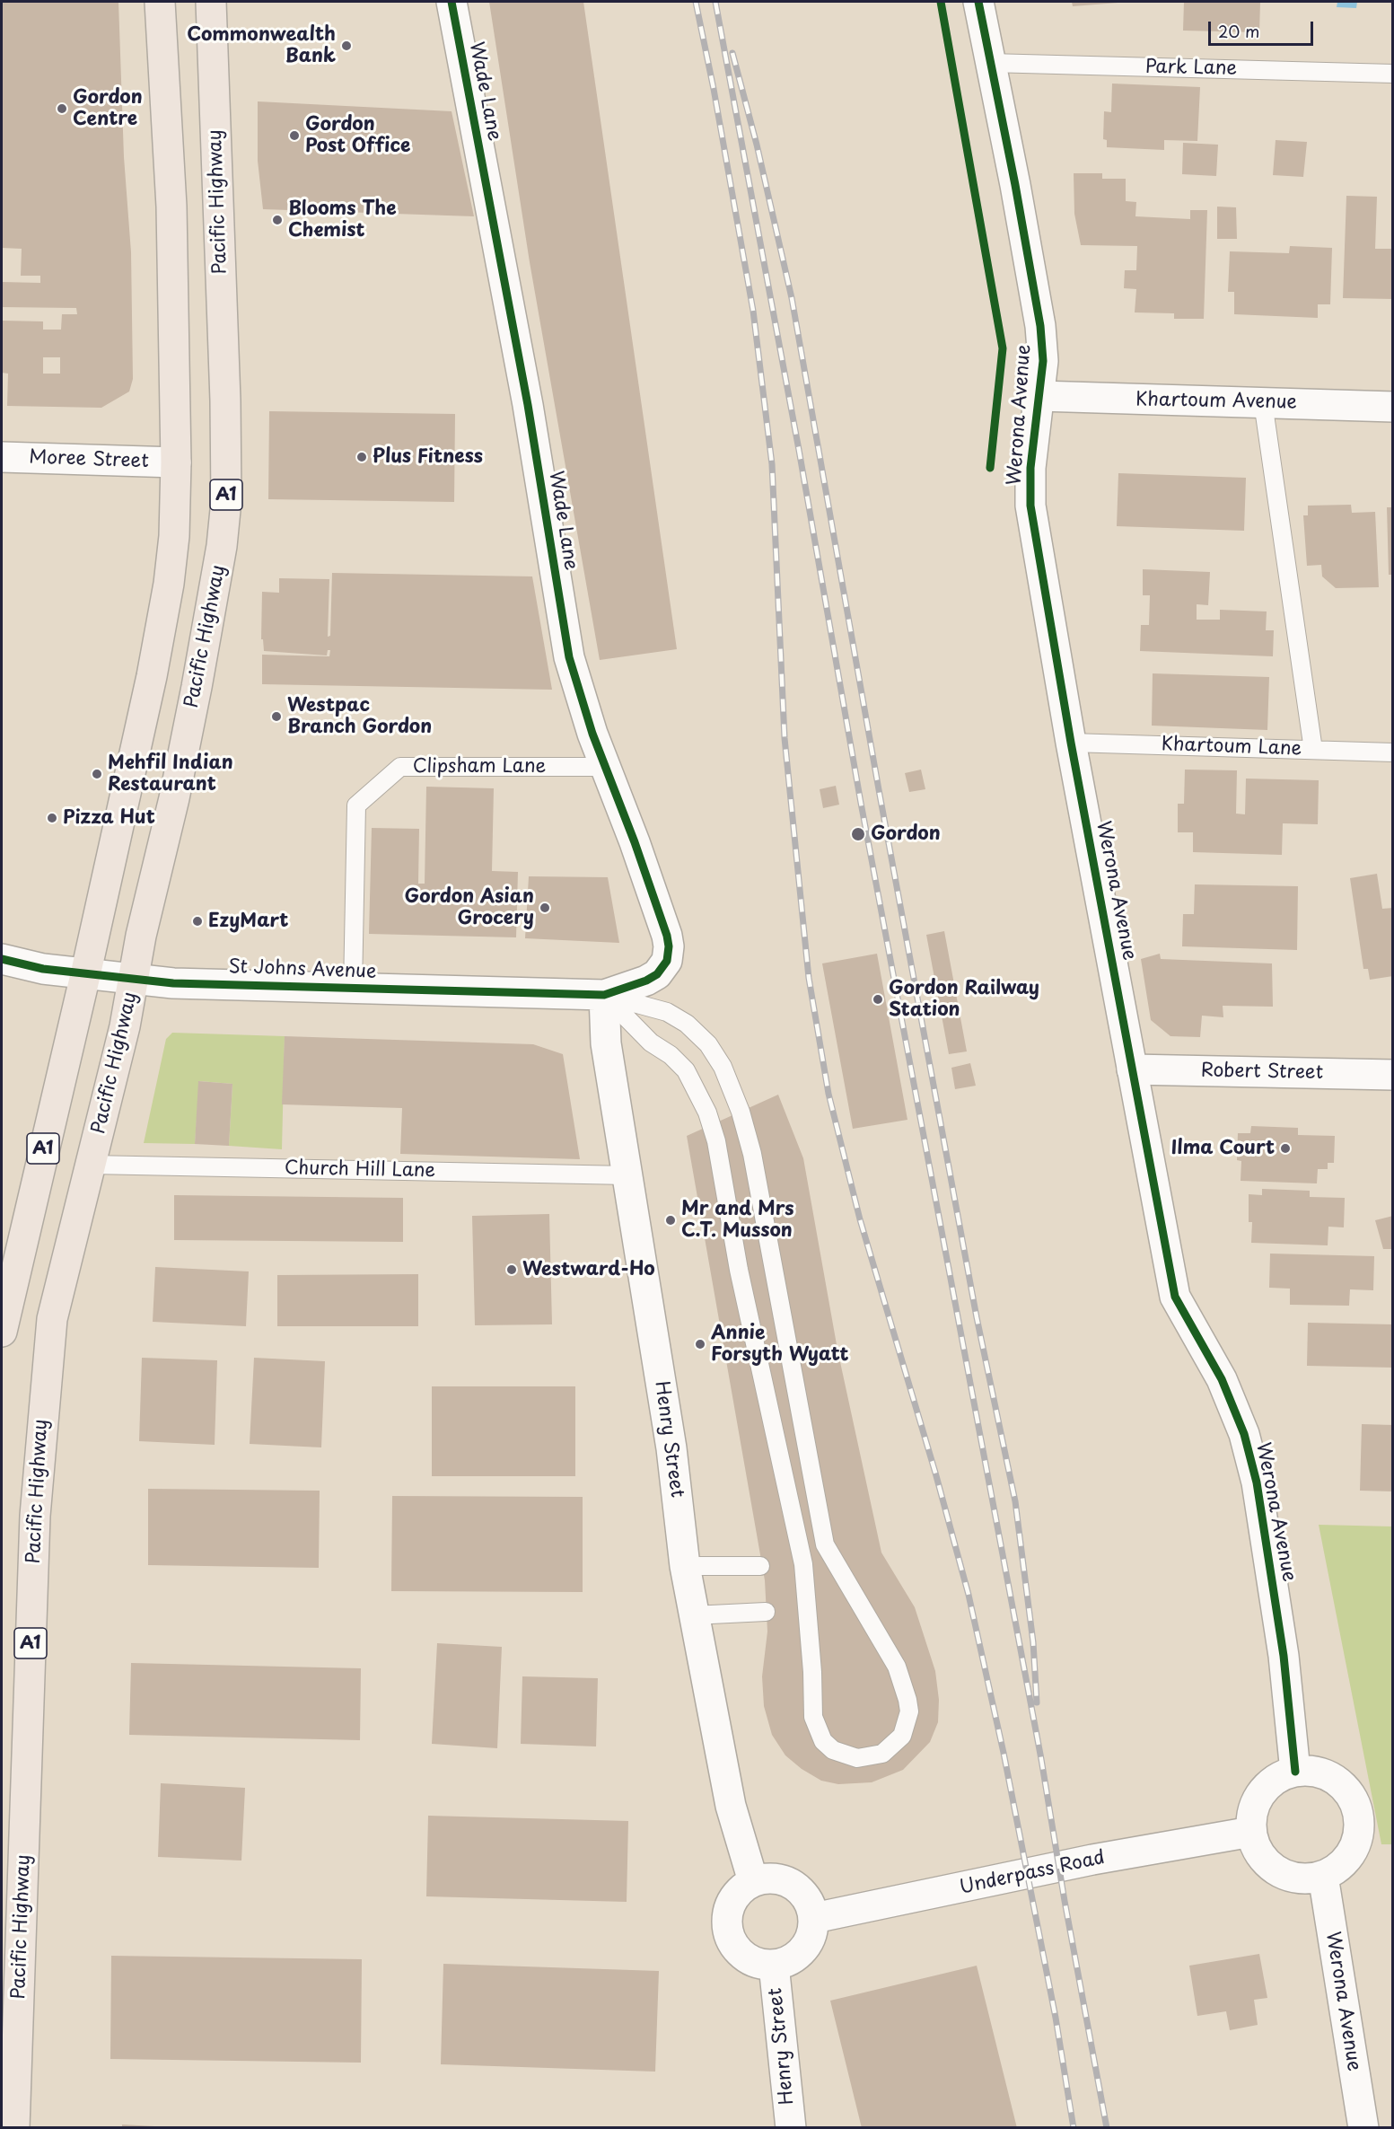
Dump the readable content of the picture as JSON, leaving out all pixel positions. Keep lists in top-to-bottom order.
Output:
{
  "streets": {
    "highway": ["Pacific Highway", "A1"],
    "street": [
      "Wade Lane",
      "Khartoum Avenue",
      "Werona Avenue",
      "Moree Street",
      "St Johns Avenue",
      "Robert Street",
      "Henry Street",
      "Underpass Road"
    ],
    "lane": [
      "Park Lane",
      "Khartoum Lane",
      "Clipsham Lane",
      "Church Hill Lane"
    ]
  },
  "crossings": [
    ["Park Lane", "Werona Avenue"],
    ["Wade Lane", "Clipsham Lane"],
    ["Wade Lane", "St Johns Avenue"],
    ["Wade Lane", "Henry Street"],
    ["Pacific Highway", "St Johns Avenue"],
    ["Pacific Highway", "Church Hill Lane"],
    ["Khartoum Avenue", "Werona Avenue"],
    ["Werona Avenue", "Khartoum Lane"],
    ["Werona Avenue", "Robert Street"],
    ["Werona Avenue", "Underpass Road"],
    ["Moree Street", "A1"],
    ["A1", "St Johns Avenue"],
    ["Clipsham Lane", "St Johns Avenue"],
    ["St Johns Avenue", "Henry Street"],
    ["Church Hill Lane", "Henry Street"],
    ["Henry Street", "Underpass Road"]
  ],
  "places": [
    "Commonwealth Bank",
    "Gordon Centre",
    "Gordon Post Office",
    "Blooms The Chemist",
    "Plus Fitness",
    "Westpac Branch Gordon",
    "Mehfil Indian Restaurant",
    "Pizza Hut",
    "Gordon",
    "Gordon Asian Grocery",
    "EzyMart",
    "Gordon Railway Station",
    "Ilma Court",
    "Mr and Mrs C.T. Musson",
    "Westward-Ho",
    "Annie Forsyth Wyatt"
  ],
  "scale_bar": "20 m"
}
